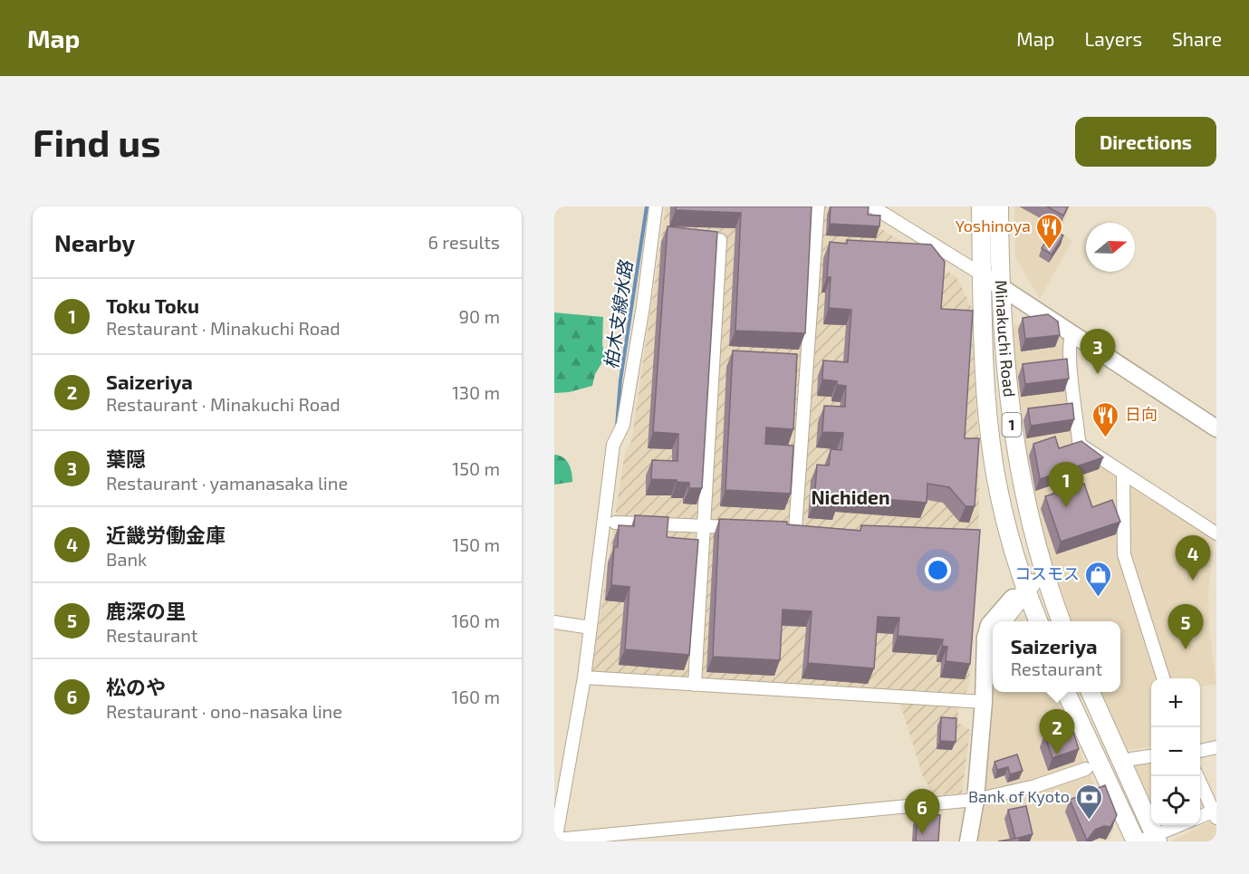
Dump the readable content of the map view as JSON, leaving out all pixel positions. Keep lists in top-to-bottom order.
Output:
{
  "streets": {
    "highway": ["Minakuchi Road", "1"]
  },
  "districts": ["Nichiden"],
  "water": ["柏木支線水路"],
  "places": {
    "restaurant": ["Yoshinoya", "日向"],
    "shop": ["コスモス"],
    "bank": ["Bank of Kyoto"]
  },
  "north": "right",
  "page": {
    "header": "Map",
    "nav": ["Map", "Layers", "Share"],
    "buttons": "Directions",
    "title": "Find us",
    "heading": ["Nearby", "6 results"],
    "list": [
      {
        "mark": "1",
        "name": "Toku Toku",
        "note": "Restaurant · Minakuchi Road",
        "value": "90 m"
      },
      {
        "mark": "2",
        "name": "Saizeriya",
        "note": "Restaurant · Minakuchi Road",
        "value": "130 m"
      },
      {
        "mark": "3",
        "name": "葉隠",
        "note": "Restaurant · yamanasaka line",
        "value": "150 m"
      },
      {
        "mark": "4",
        "name": "近畿労働金庫",
        "note": "Bank",
        "value": "150 m"
      },
      {
        "mark": "5",
        "name": "鹿深の里",
        "note": "Restaurant",
        "value": "160 m"
      },
      {
        "mark": "6",
        "name": "松のや",
        "note": "Restaurant · ono-nasaka line",
        "value": "160 m"
      }
    ],
    "pins": [
      "3",
      "1",
      "4",
      "5",
      "2",
      "6"
    ],
    "popup": ["Saizeriya", "Restaurant"],
    "map_buttons": ["+", "−"]
  }
}
